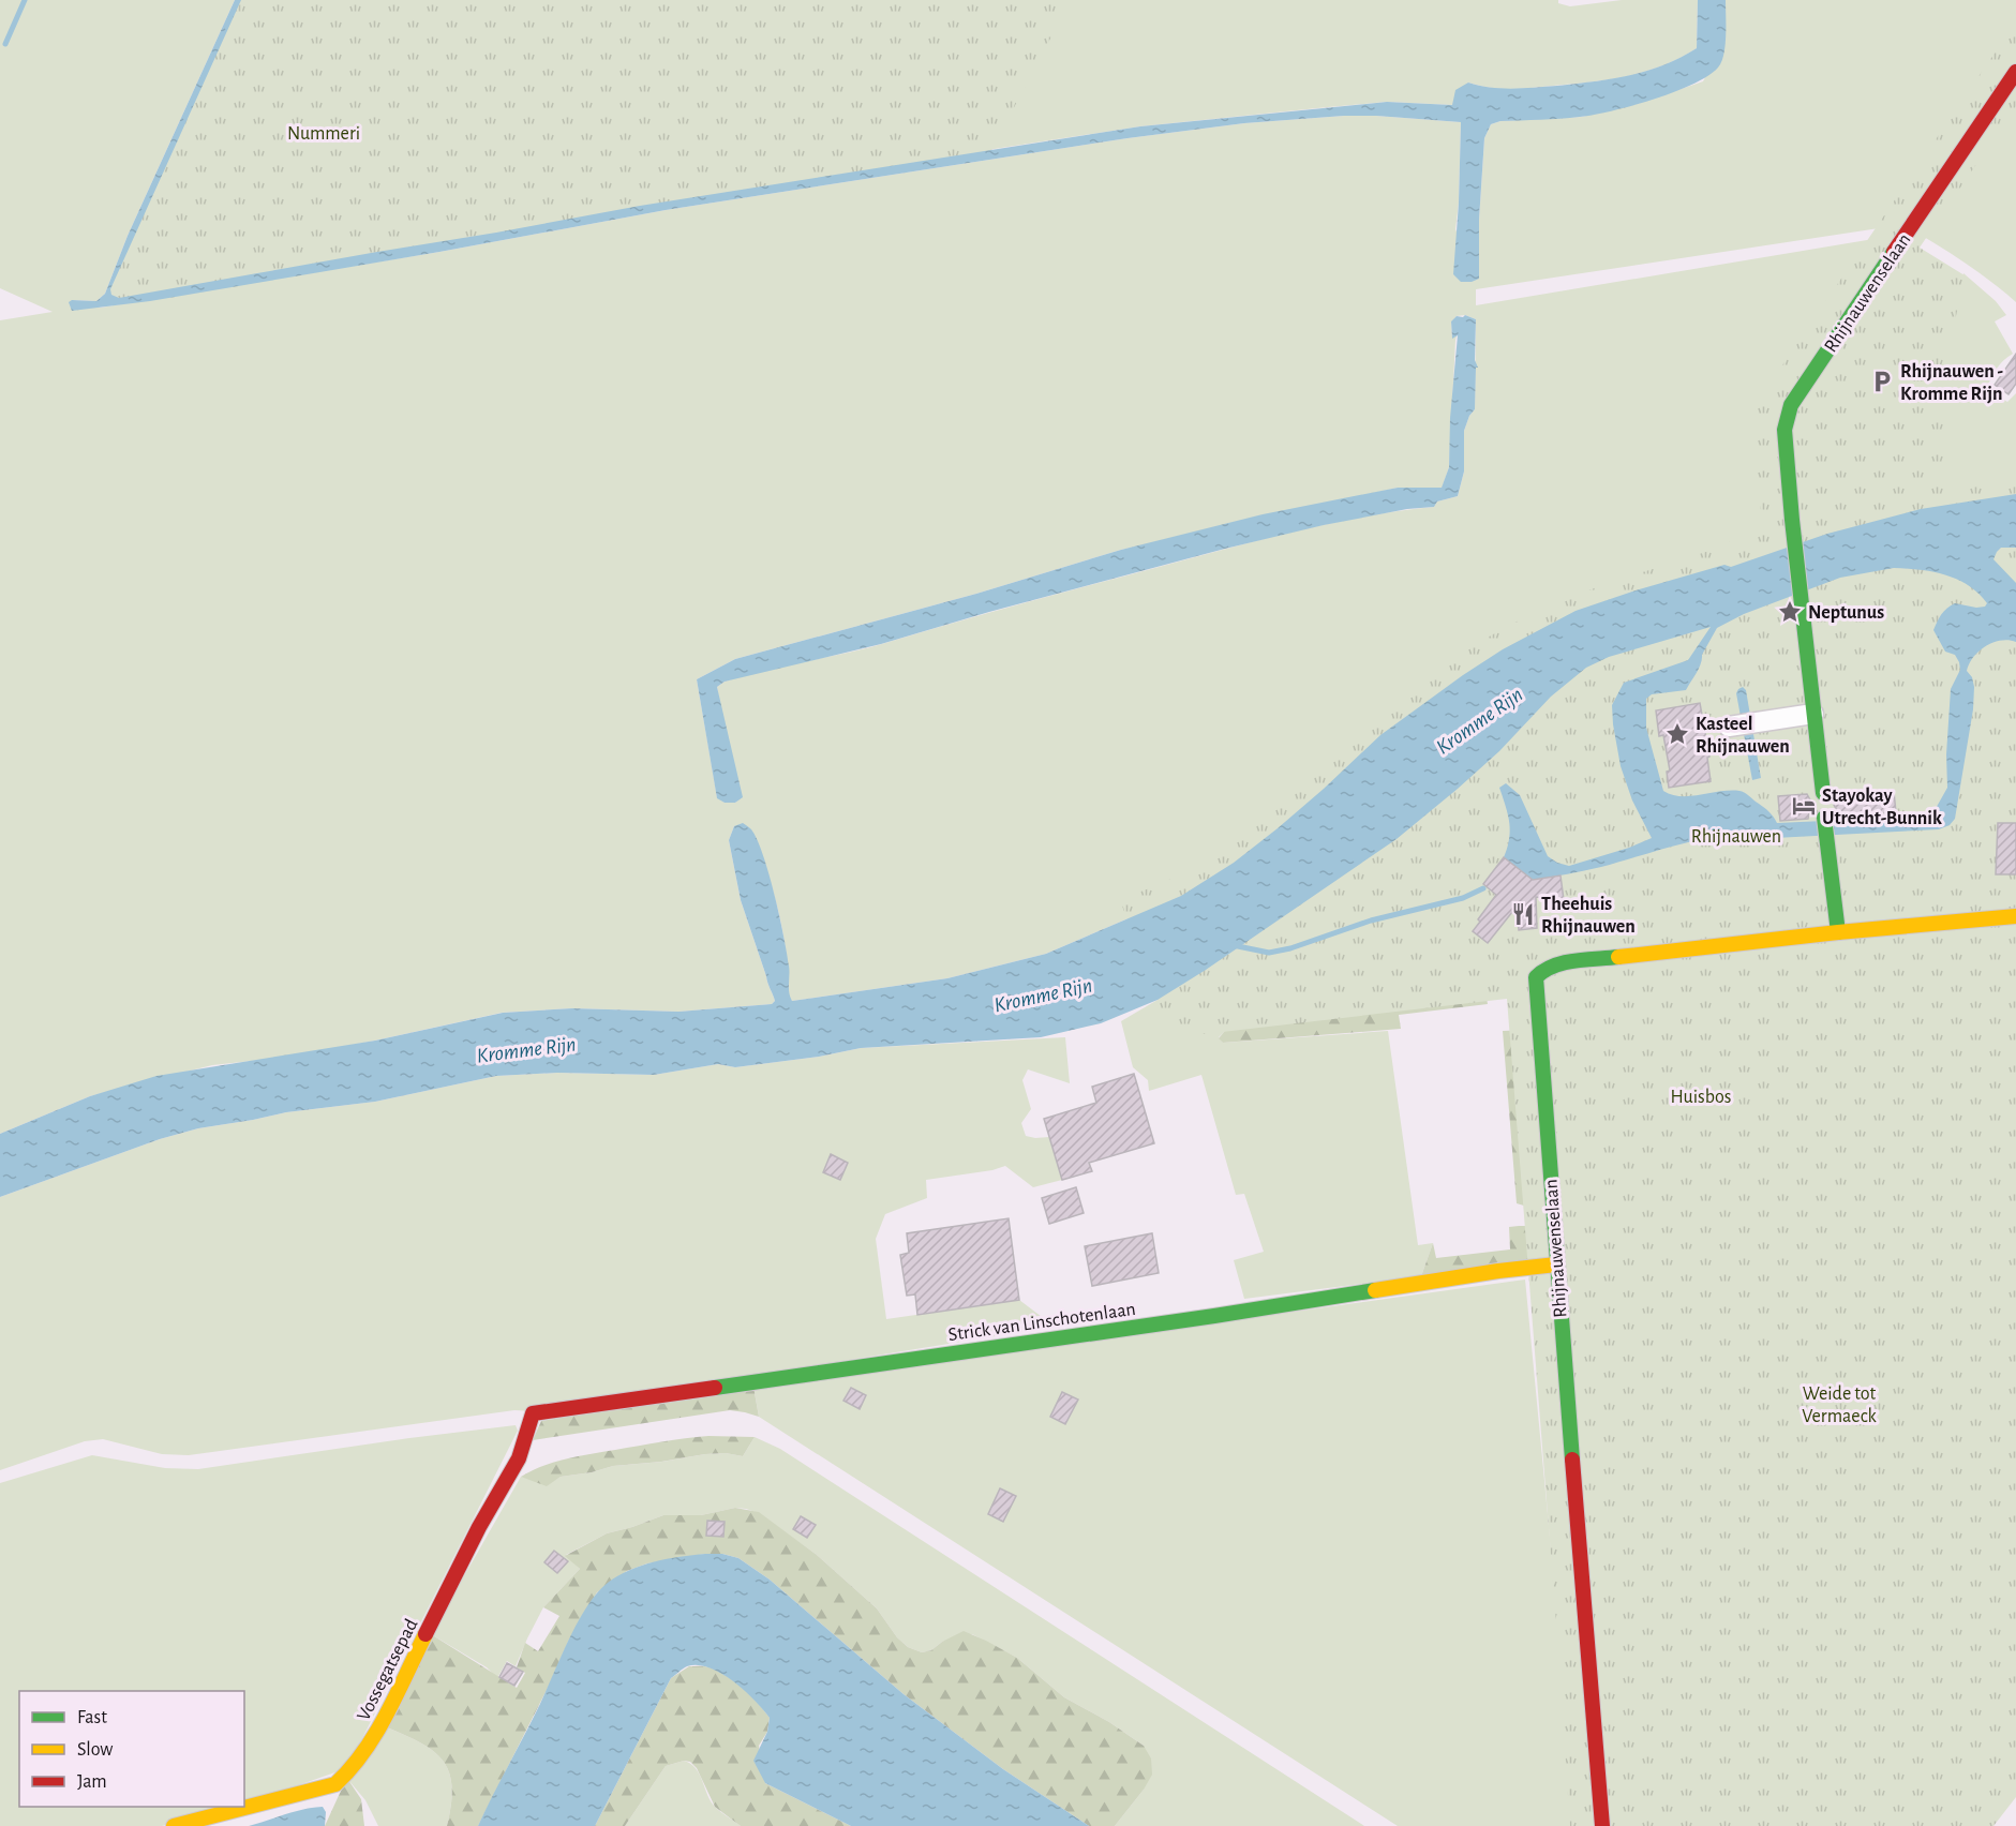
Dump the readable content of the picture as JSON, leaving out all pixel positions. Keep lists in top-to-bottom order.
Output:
{
  "streets": {
    "street": ["Rhijnauwenselaan", "Strick van Linschotenlaan", "Vossegatsepad"]
  },
  "crossings": [
    ["Rhijnauwenselaan", "Strick van Linschotenlaan"],
    ["Strick van Linschotenlaan", "Vossegatsepad"]
  ],
  "water": ["Kromme Rijn"],
  "parks": [
    "Nummeri",
    "Rhijnauwen",
    "Huisbos",
    "Weide tot Vermaeck"
  ],
  "places": {
    "parking": ["Rhijnauwen - Kromme Rijn"],
    "place": ["Neptunus", "Kasteel Rhijnauwen"],
    "hotel": ["Stayokay Utrecht-Bunnik"],
    "restaurant": ["Theehuis Rhijnauwen"]
  },
  "legend": ["Fast", "Slow", "Jam"]
}
